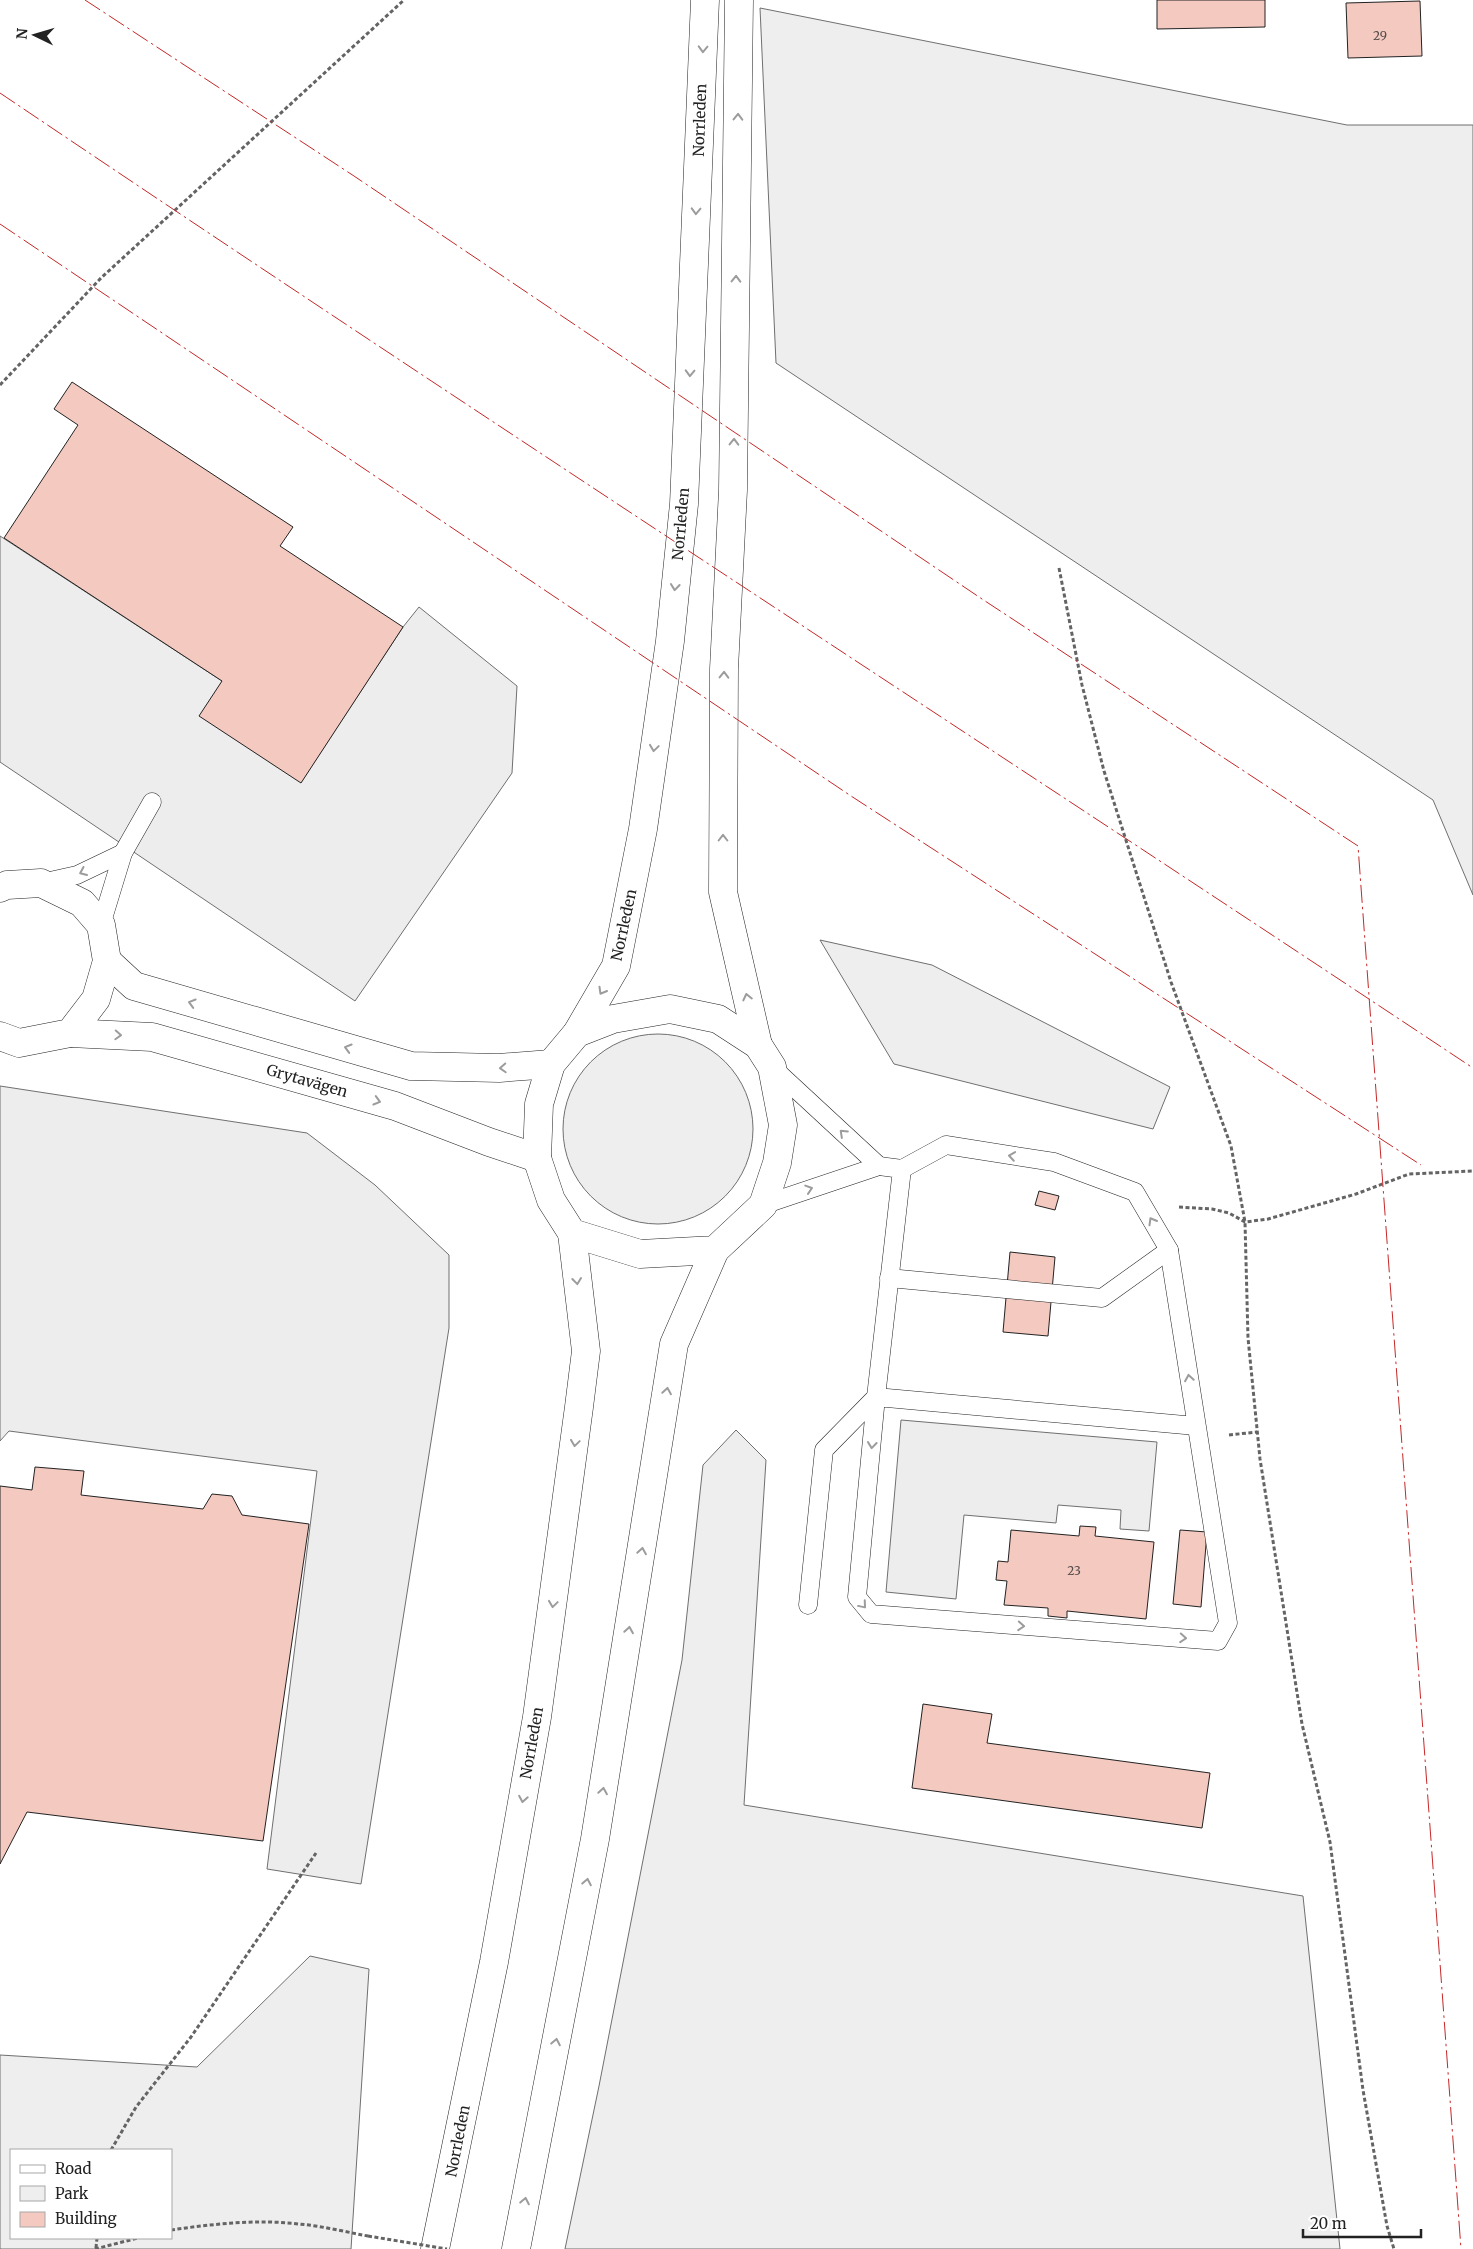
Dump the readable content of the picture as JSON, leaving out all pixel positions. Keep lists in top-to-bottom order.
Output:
{
  "streets": {
    "main road": ["Norrleden", "Grytavägen"]
  },
  "house_numbers": ["29", "23"],
  "legend": ["Road", "Park", "Building"],
  "scale_bar": "20 m",
  "north": "left"
}
